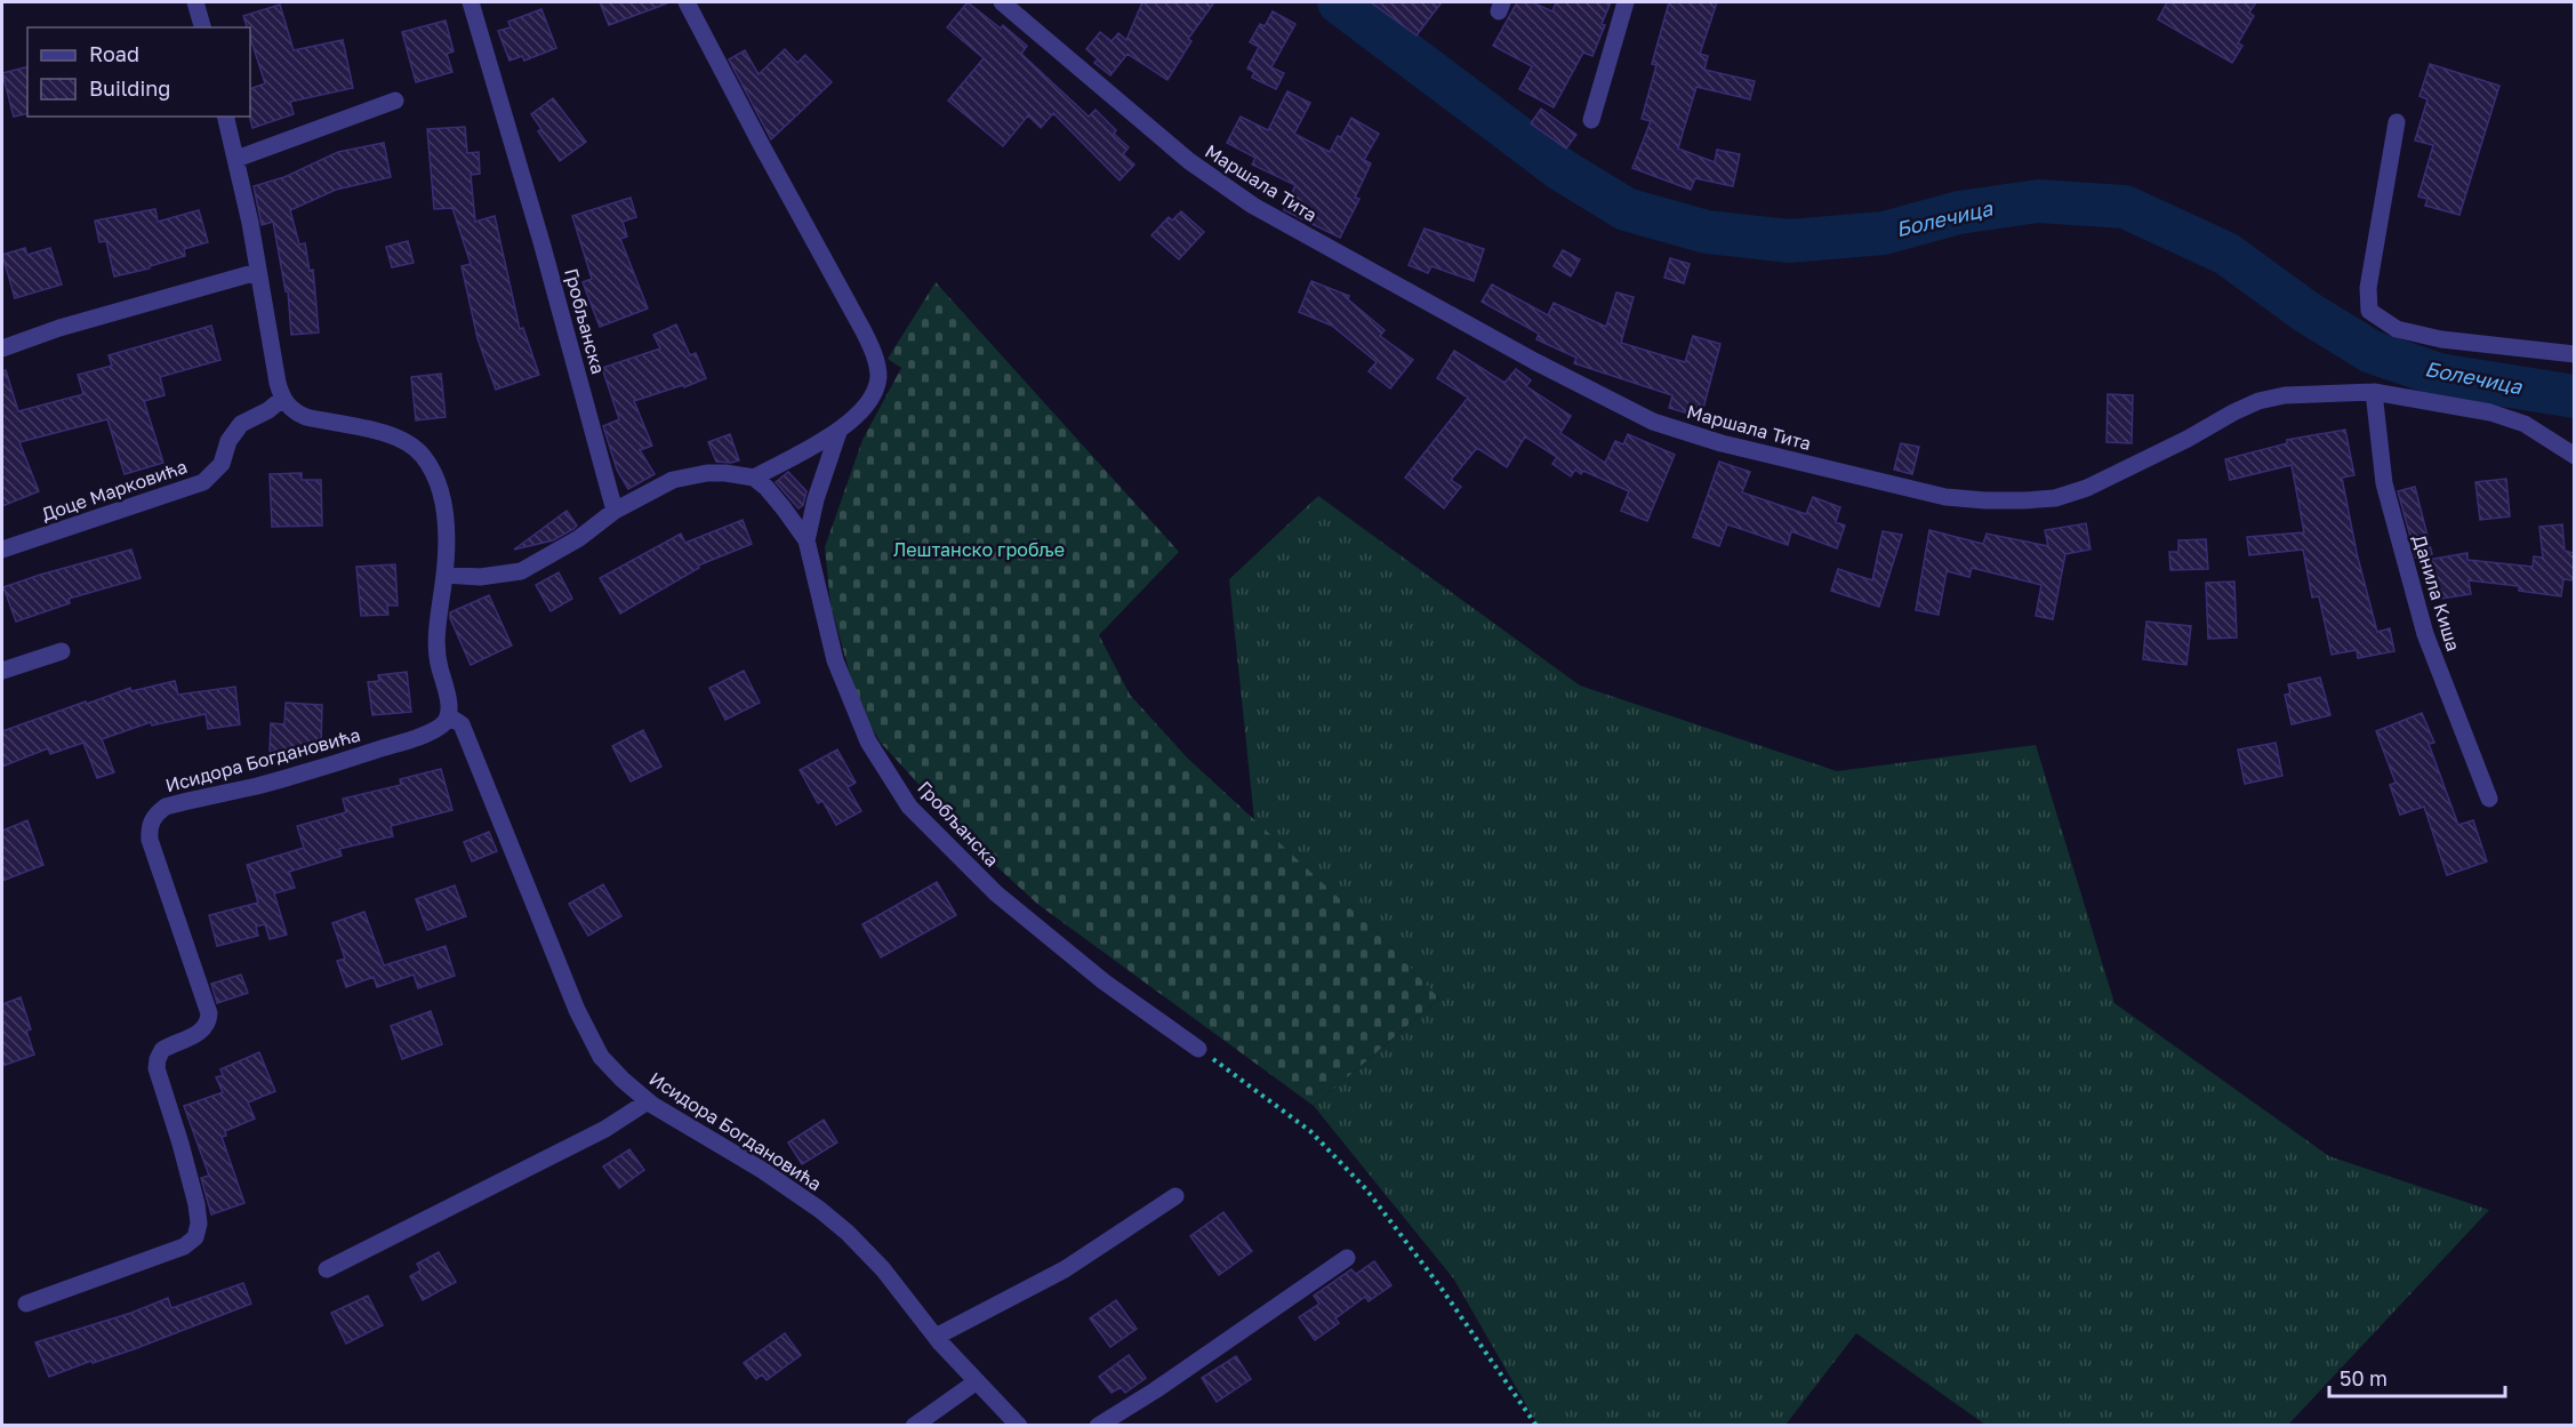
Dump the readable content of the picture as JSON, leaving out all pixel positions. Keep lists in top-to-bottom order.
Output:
{
  "streets": {
    "street": [
      "Маршала Тита",
      "Гробљанска",
      "Доце Марковића",
      "Данила Киша",
      "Исидора Богдановића"
    ]
  },
  "crossings": [
    ["Маршала Тита", "Данила Киша"],
    ["Доце Марковића", "Исидора Богдановића"]
  ],
  "water": ["Болечица"],
  "parks": ["Лештанско гробље"],
  "legend": ["Road", "Building"],
  "scale_bar": "50 m"
}
